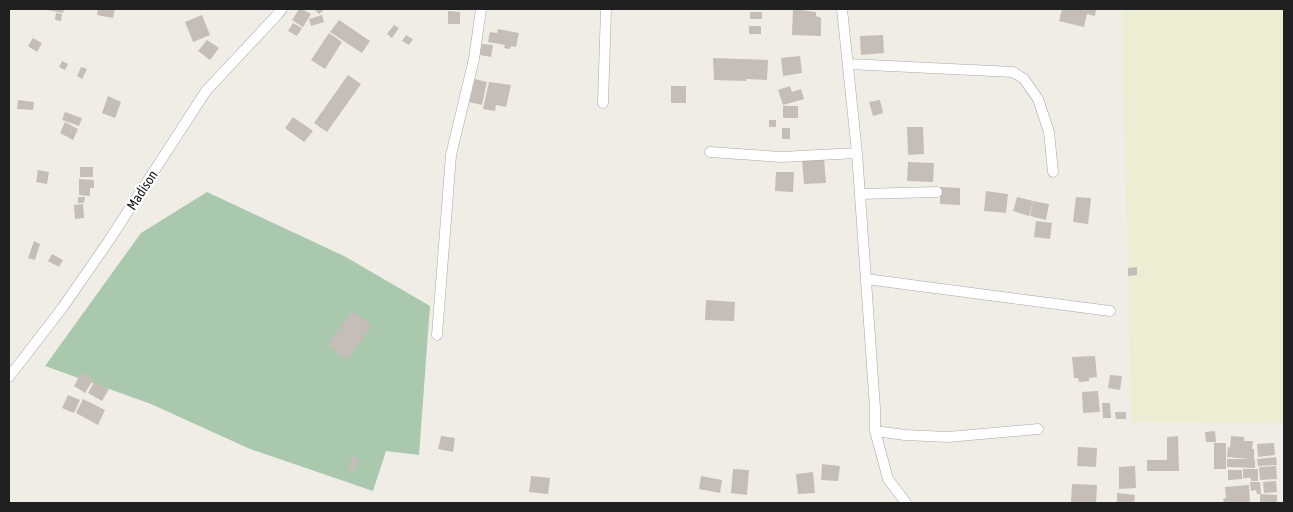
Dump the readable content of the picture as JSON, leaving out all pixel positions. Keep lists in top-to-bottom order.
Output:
{
  "streets": {
    "street": ["Madison"]
  }
}
